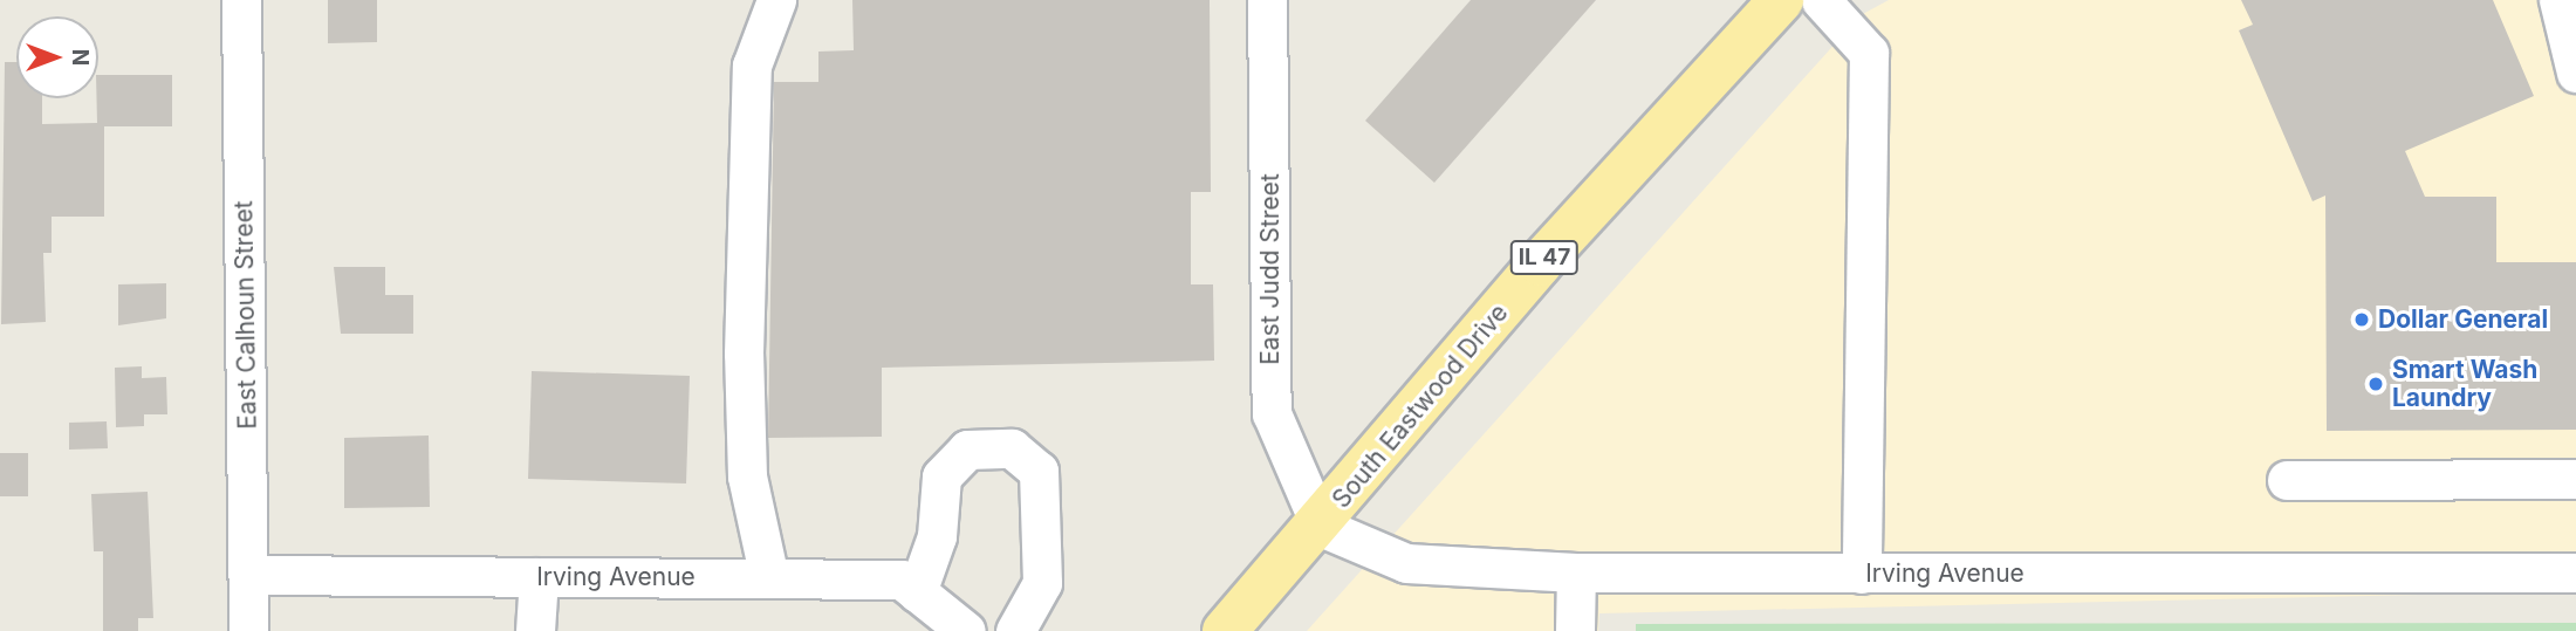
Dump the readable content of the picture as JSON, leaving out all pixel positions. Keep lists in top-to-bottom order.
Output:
{
  "streets": {
    "main road": ["IL 47", "South Eastwood Drive"],
    "street": ["East Judd Street", "East Calhoun Street", "Irving Avenue"]
  },
  "crossings": [
    ["East Judd Street", "South Eastwood Drive"],
    ["East Judd Street", "Irving Avenue"],
    ["East Calhoun Street", "Irving Avenue"],
    ["South Eastwood Drive", "Irving Avenue"]
  ],
  "places": ["Dollar General", "Smart Wash Laundry"],
  "north": "right"
}
